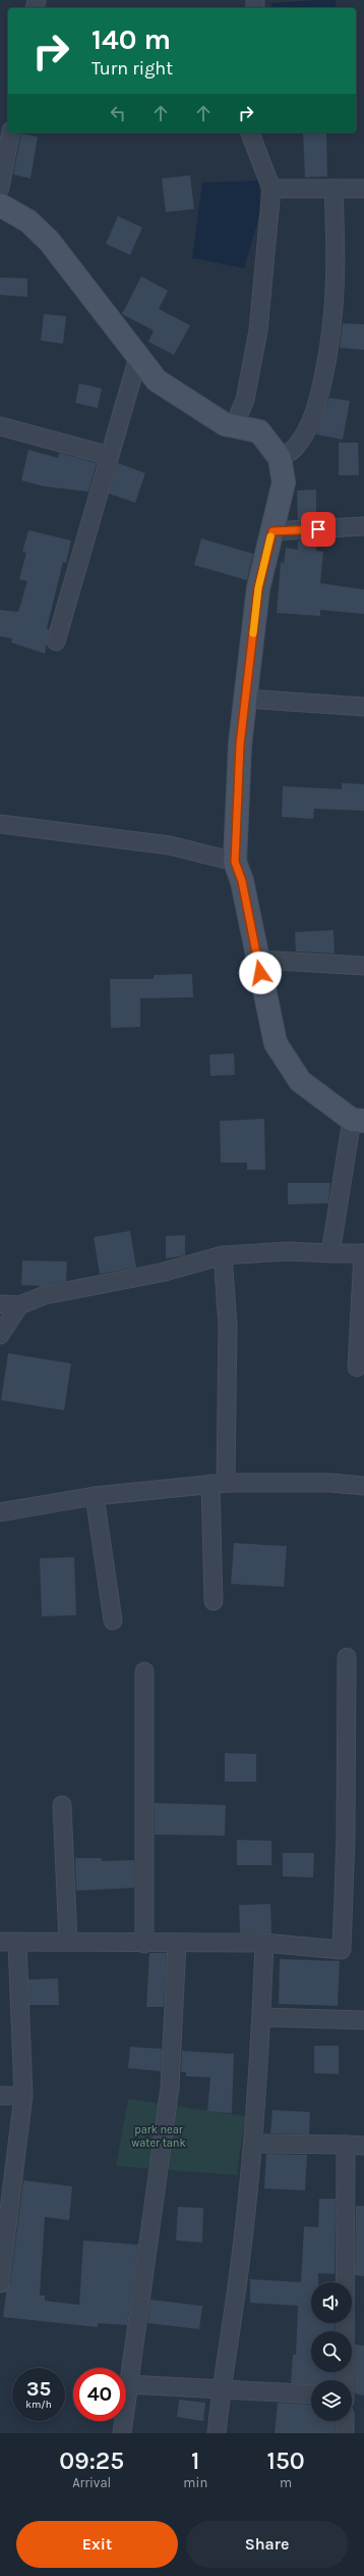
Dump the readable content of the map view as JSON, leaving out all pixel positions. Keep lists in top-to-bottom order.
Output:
{
  "parks": ["park near water tank"],
  "page": {
    "turn": ["140 m", "Turn right"],
    "speed": "35 km/h",
    "limit": "40",
    "eta": [
      "09:25",
      "Arrival",
      "1",
      "min",
      "150",
      "m"
    ],
    "buttons": ["Exit", "Share"]
  }
}
